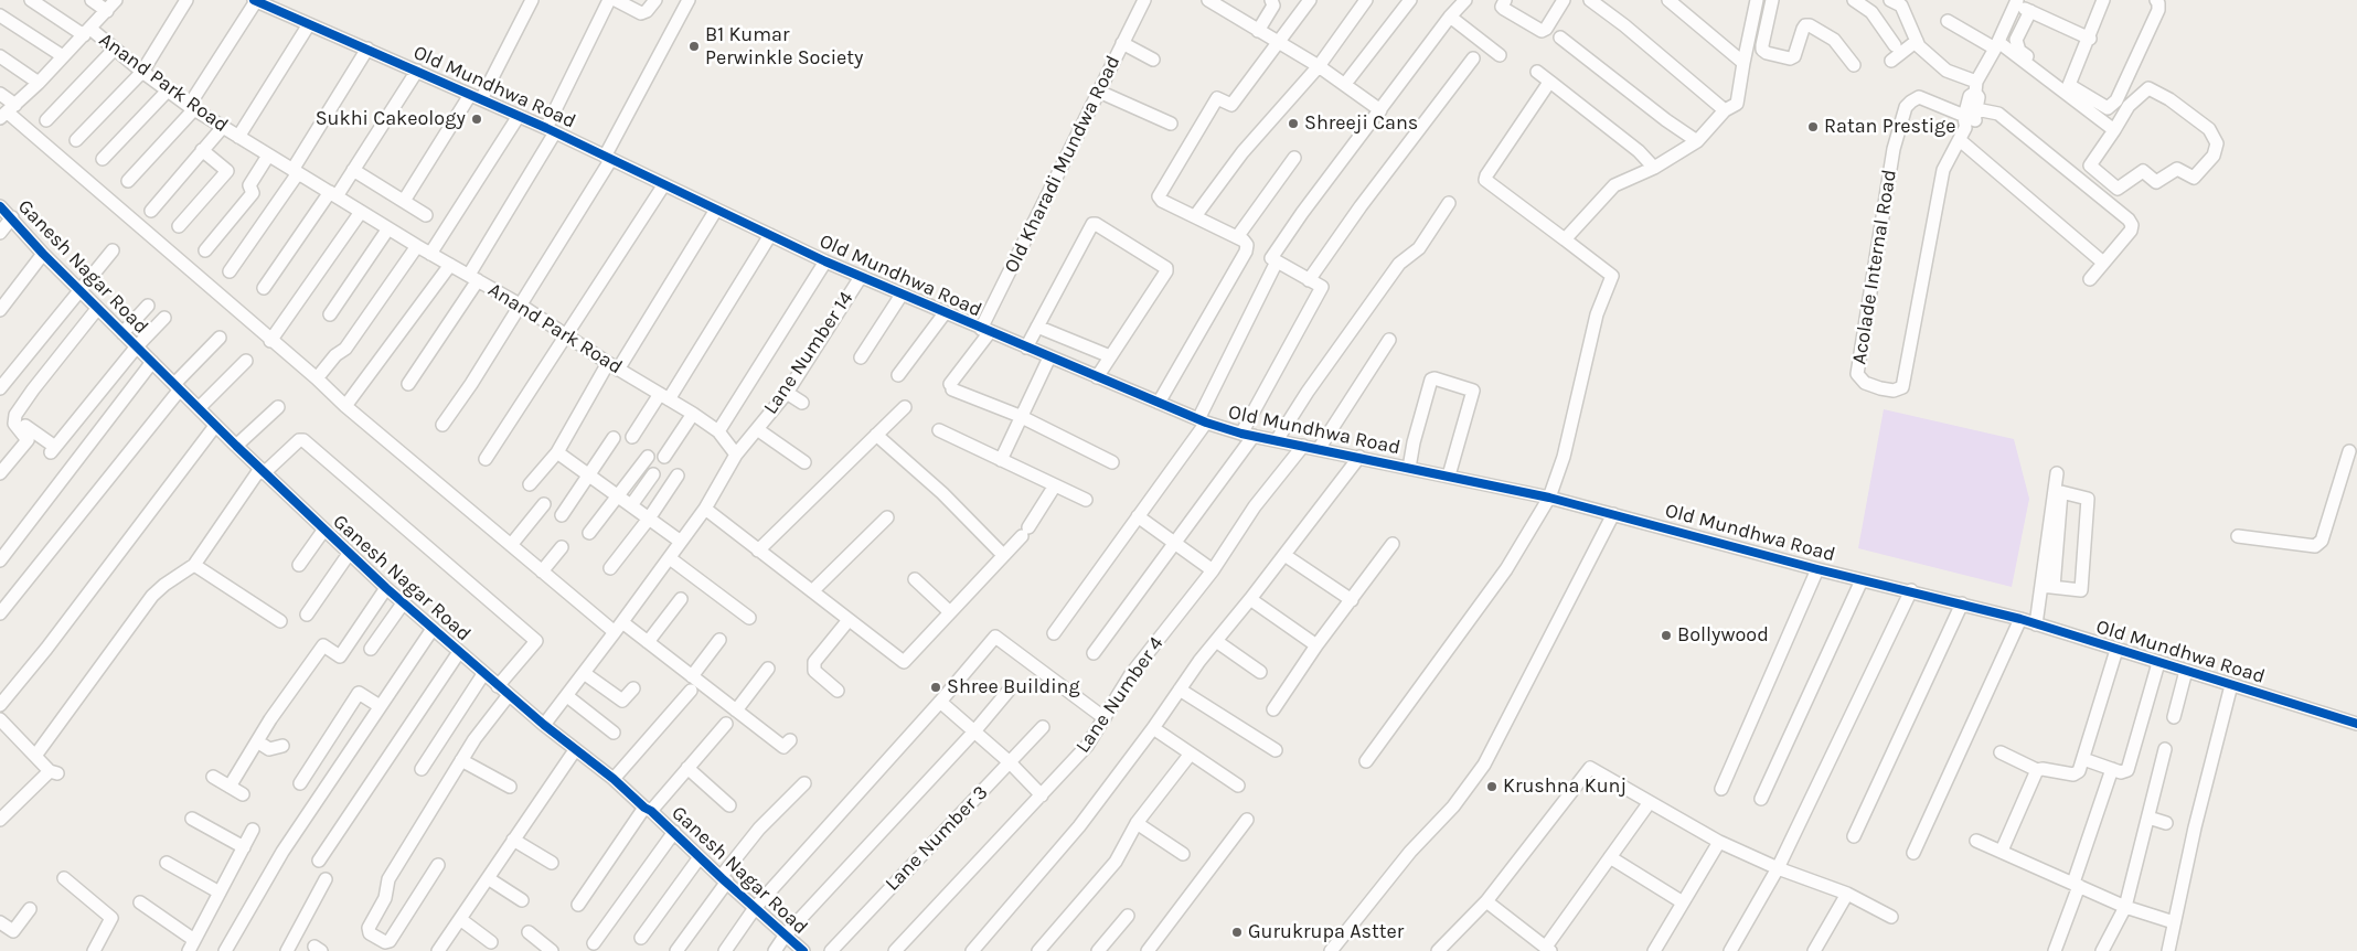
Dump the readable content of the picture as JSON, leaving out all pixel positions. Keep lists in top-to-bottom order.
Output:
{
  "streets": {
    "street": [
      "Anand Park Road",
      "Old Mundhwa Road",
      "Old Kharadi Mundwa Road",
      "Ganesh Nagar Road",
      "Acolade Internal Road",
      "Lane Number 14",
      "Lane Number 4",
      "Lane Number 3"
    ]
  },
  "crossings": [
    ["Anand Park Road", "Lane Number 14"],
    ["Old Mundhwa Road", "Old Kharadi Mundwa Road"],
    ["Old Mundhwa Road", "Lane Number 14"],
    ["Old Mundhwa Road", "Lane Number 4"]
  ],
  "places": [
    "B1 Kumar Perwinkle Society",
    "Sukhi Cakeology",
    "Shreeji Cans",
    "Ratan Prestige",
    "Bollywood",
    "Shree Building",
    "Krushna Kunj",
    "Gurukrupa Astter"
  ]
}
